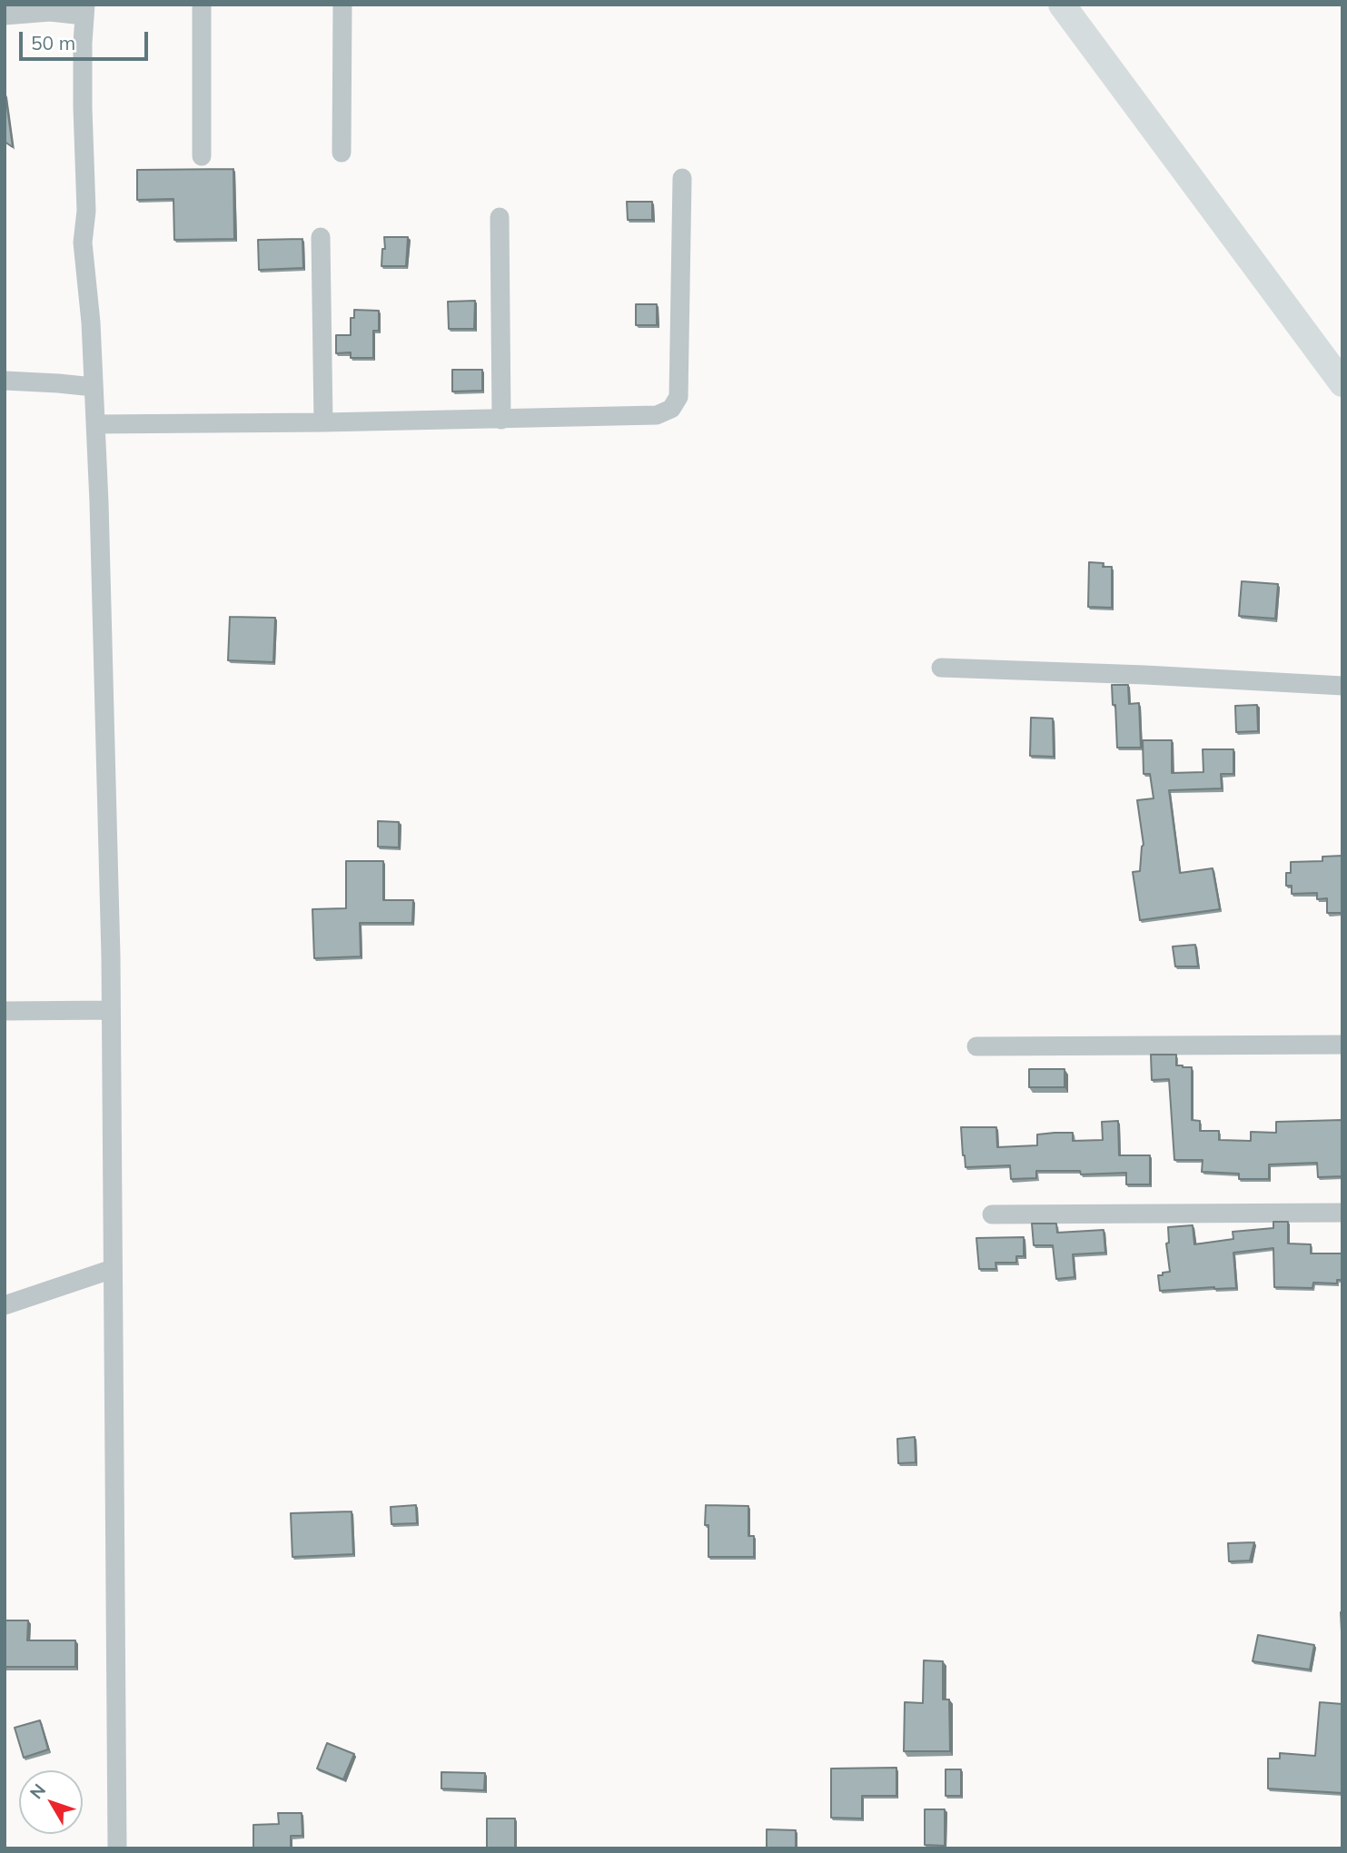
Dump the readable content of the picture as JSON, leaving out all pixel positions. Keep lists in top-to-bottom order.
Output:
{
  "scale_bar": "50 m",
  "north": "top left"
}
